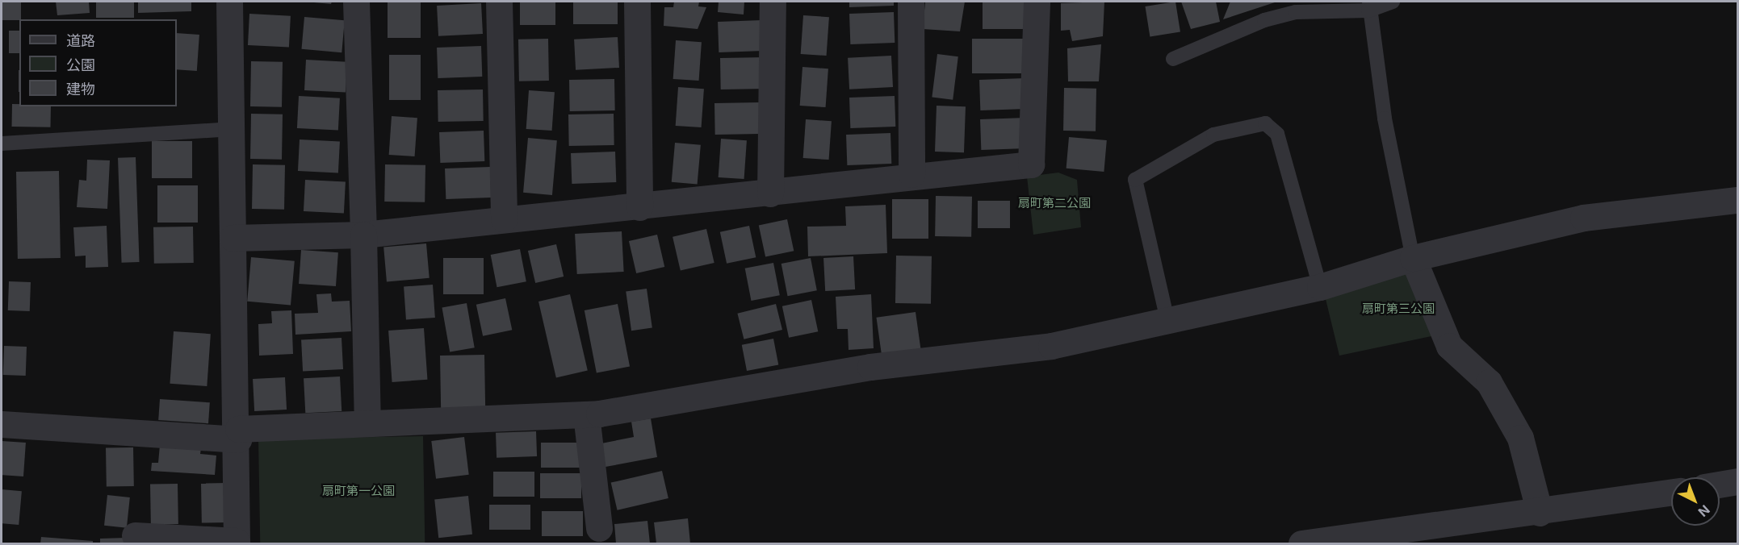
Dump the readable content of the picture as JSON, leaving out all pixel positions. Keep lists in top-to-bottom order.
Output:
{
  "parks": ["扇町第二公園", "扇町第三公園", "扇町第一公園"],
  "legend": ["道路", "公園", "建物"],
  "north": "bottom right"
}
